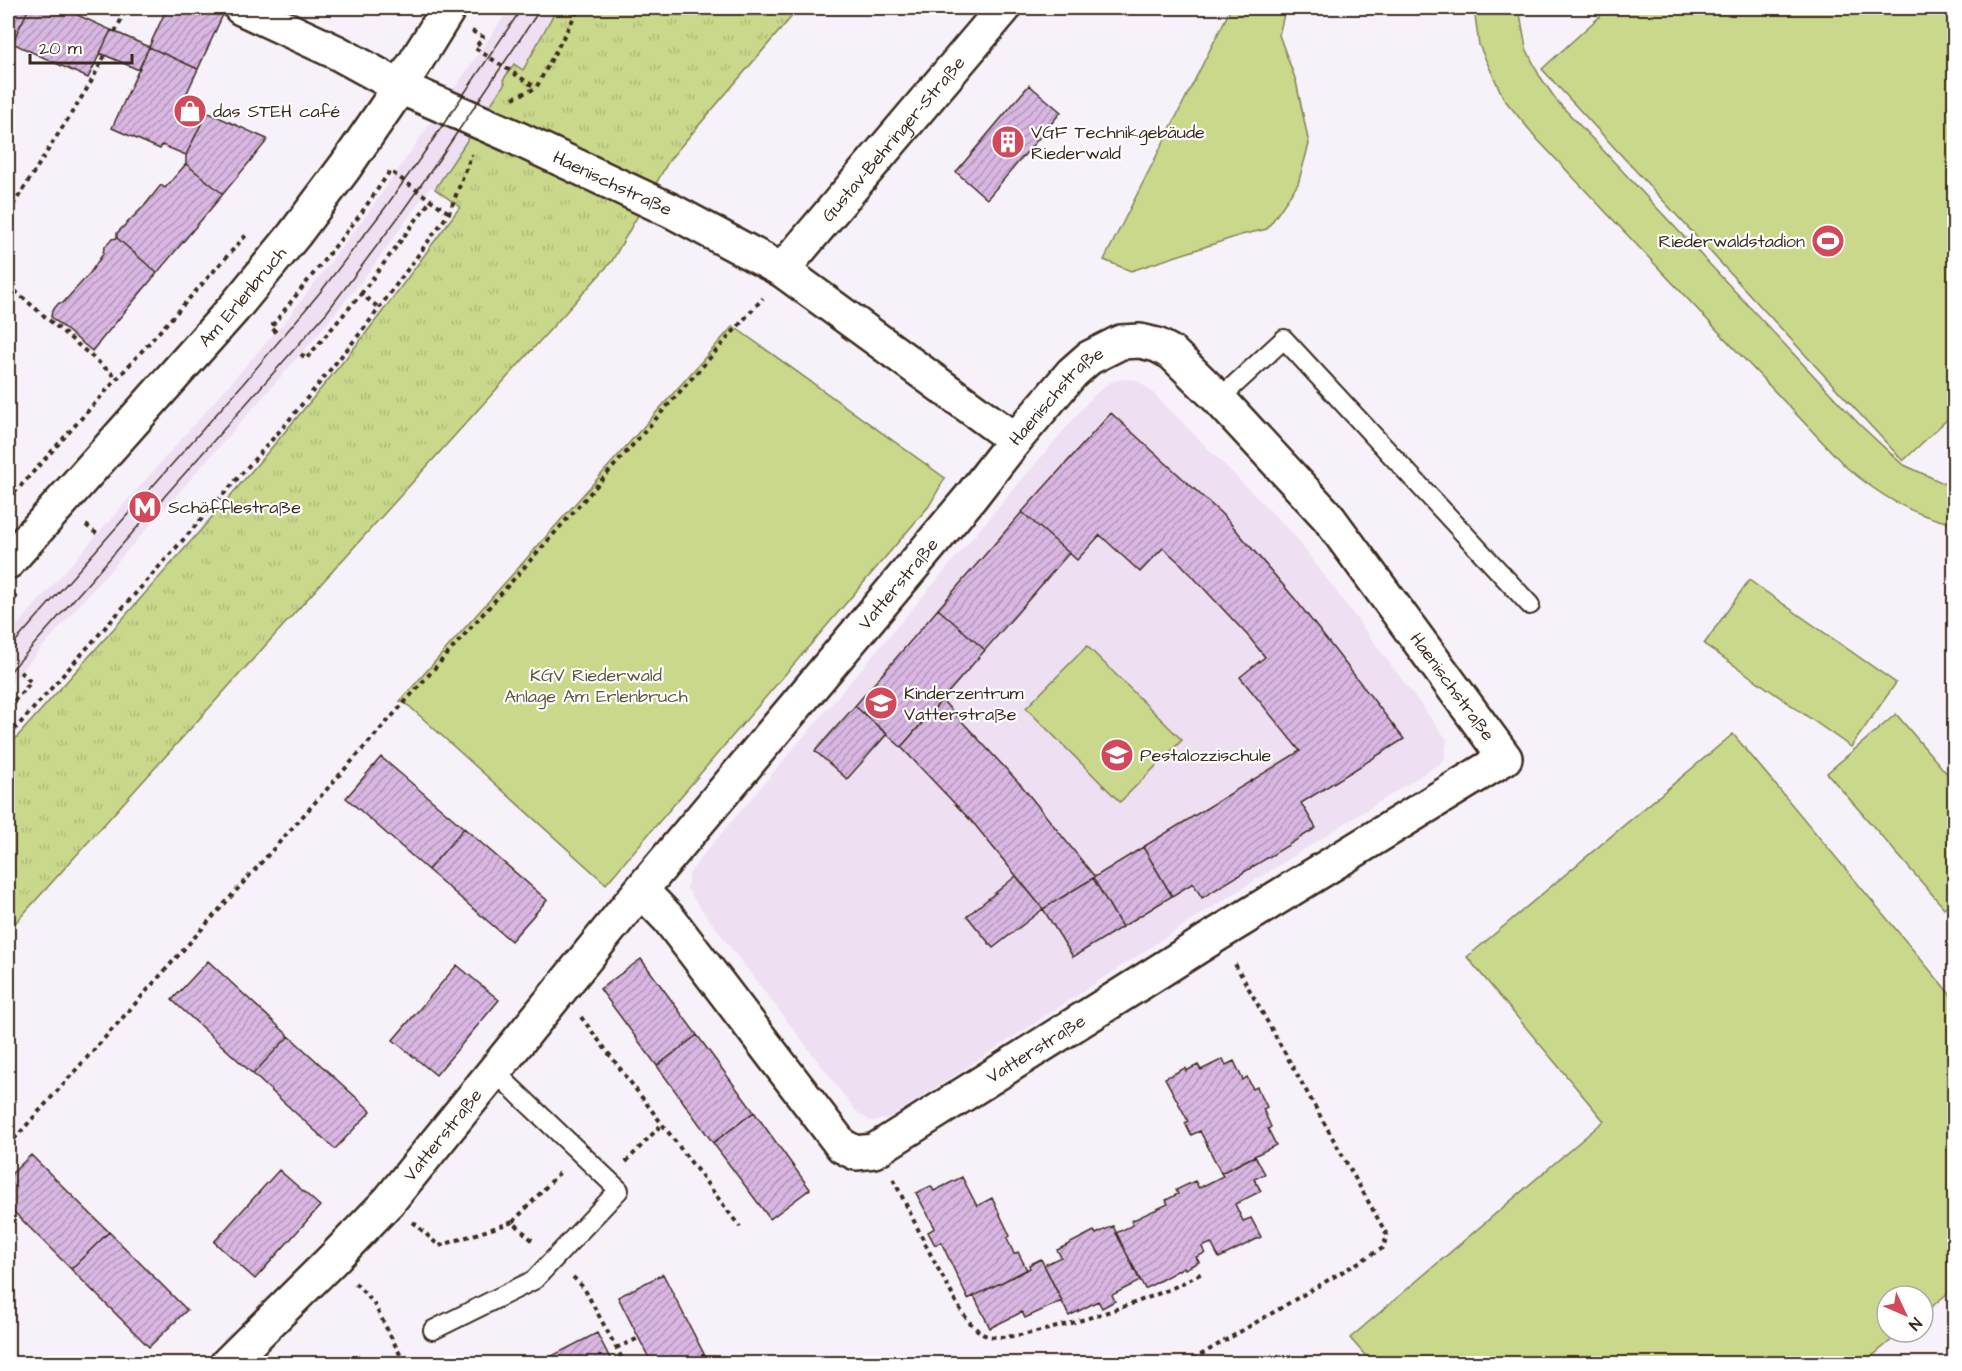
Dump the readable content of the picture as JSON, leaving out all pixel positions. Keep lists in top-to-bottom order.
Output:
{
  "streets": {
    "street": [
      "Gustav-Behringer-Straße",
      "Haenischstraße",
      "Am Erlenbruch",
      "Vatterstraße"
    ]
  },
  "crossings": [
    ["Gustav-Behringer-Straße", "Haenischstraße"],
    ["Haenischstraße", "Am Erlenbruch"],
    ["Haenischstraße", "Vatterstraße"]
  ],
  "parks": ["KGV Riederwald Anlage Am Erlenbruch"],
  "places": {
    "shop": ["das STEH café"],
    "building": ["VGF Technikgebäude Riederwald"],
    "sports": ["Riederwaldstadion"],
    "metro station": ["Schäfflestraße"],
    "school or university": ["Kinderzentrum Vatterstraße", "Pestalozzischule"]
  },
  "scale_bar": "20 m",
  "north": "bottom right"
}
